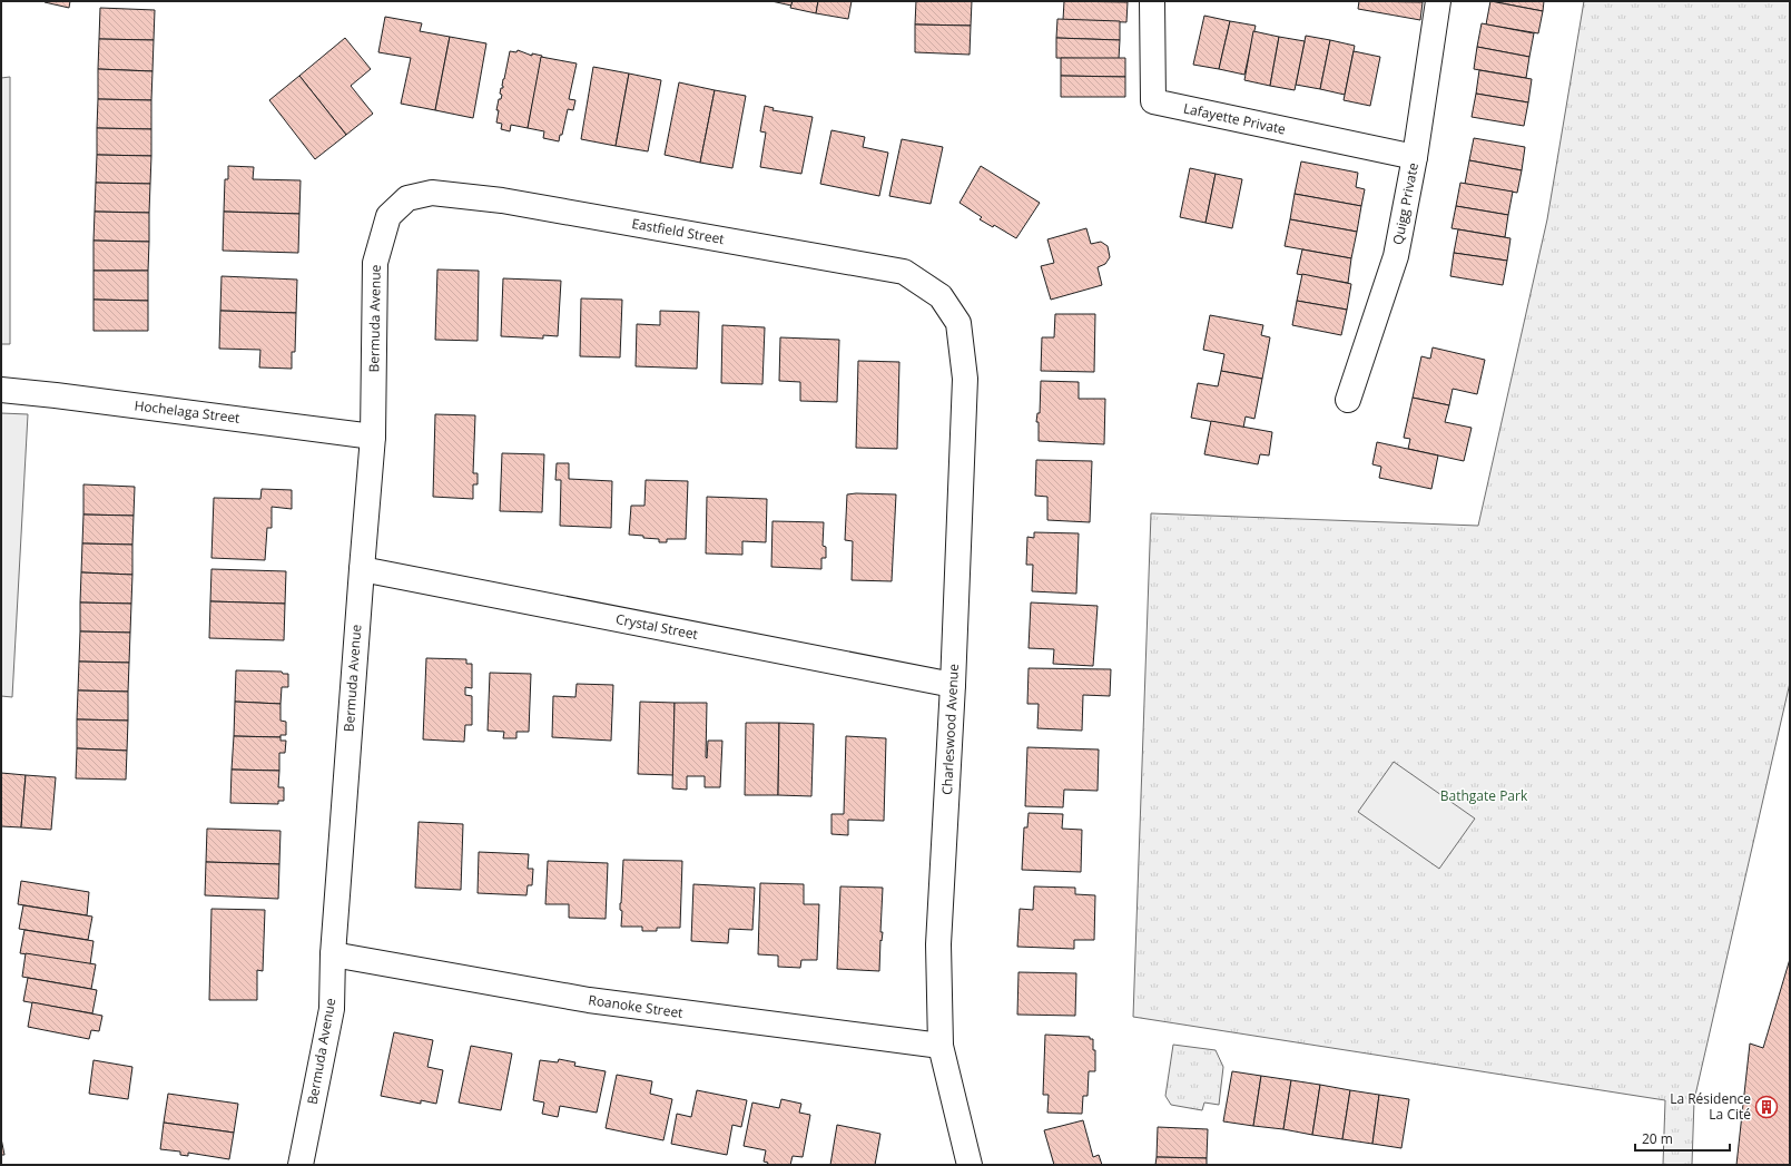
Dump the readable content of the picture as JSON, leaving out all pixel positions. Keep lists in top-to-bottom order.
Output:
{
  "streets": {
    "street": [
      "Lafayette Private",
      "Quigg Private",
      "Eastfield Street",
      "Bermuda Avenue",
      "Hochelaga Street",
      "Crystal Street",
      "Charleswood Avenue",
      "Roanoke Street"
    ]
  },
  "crossings": [
    ["Lafayette Private", "Quigg Private"],
    ["Eastfield Street", "Bermuda Avenue"],
    ["Eastfield Street", "Charleswood Avenue"],
    ["Bermuda Avenue", "Hochelaga Street"],
    ["Bermuda Avenue", "Crystal Street"],
    ["Bermuda Avenue", "Roanoke Street"],
    ["Crystal Street", "Charleswood Avenue"],
    ["Charleswood Avenue", "Roanoke Street"]
  ],
  "parks": ["Bathgate Park"],
  "places": {
    "building": ["La Résidence La Cité"]
  },
  "scale_bar": "20 m"
}
